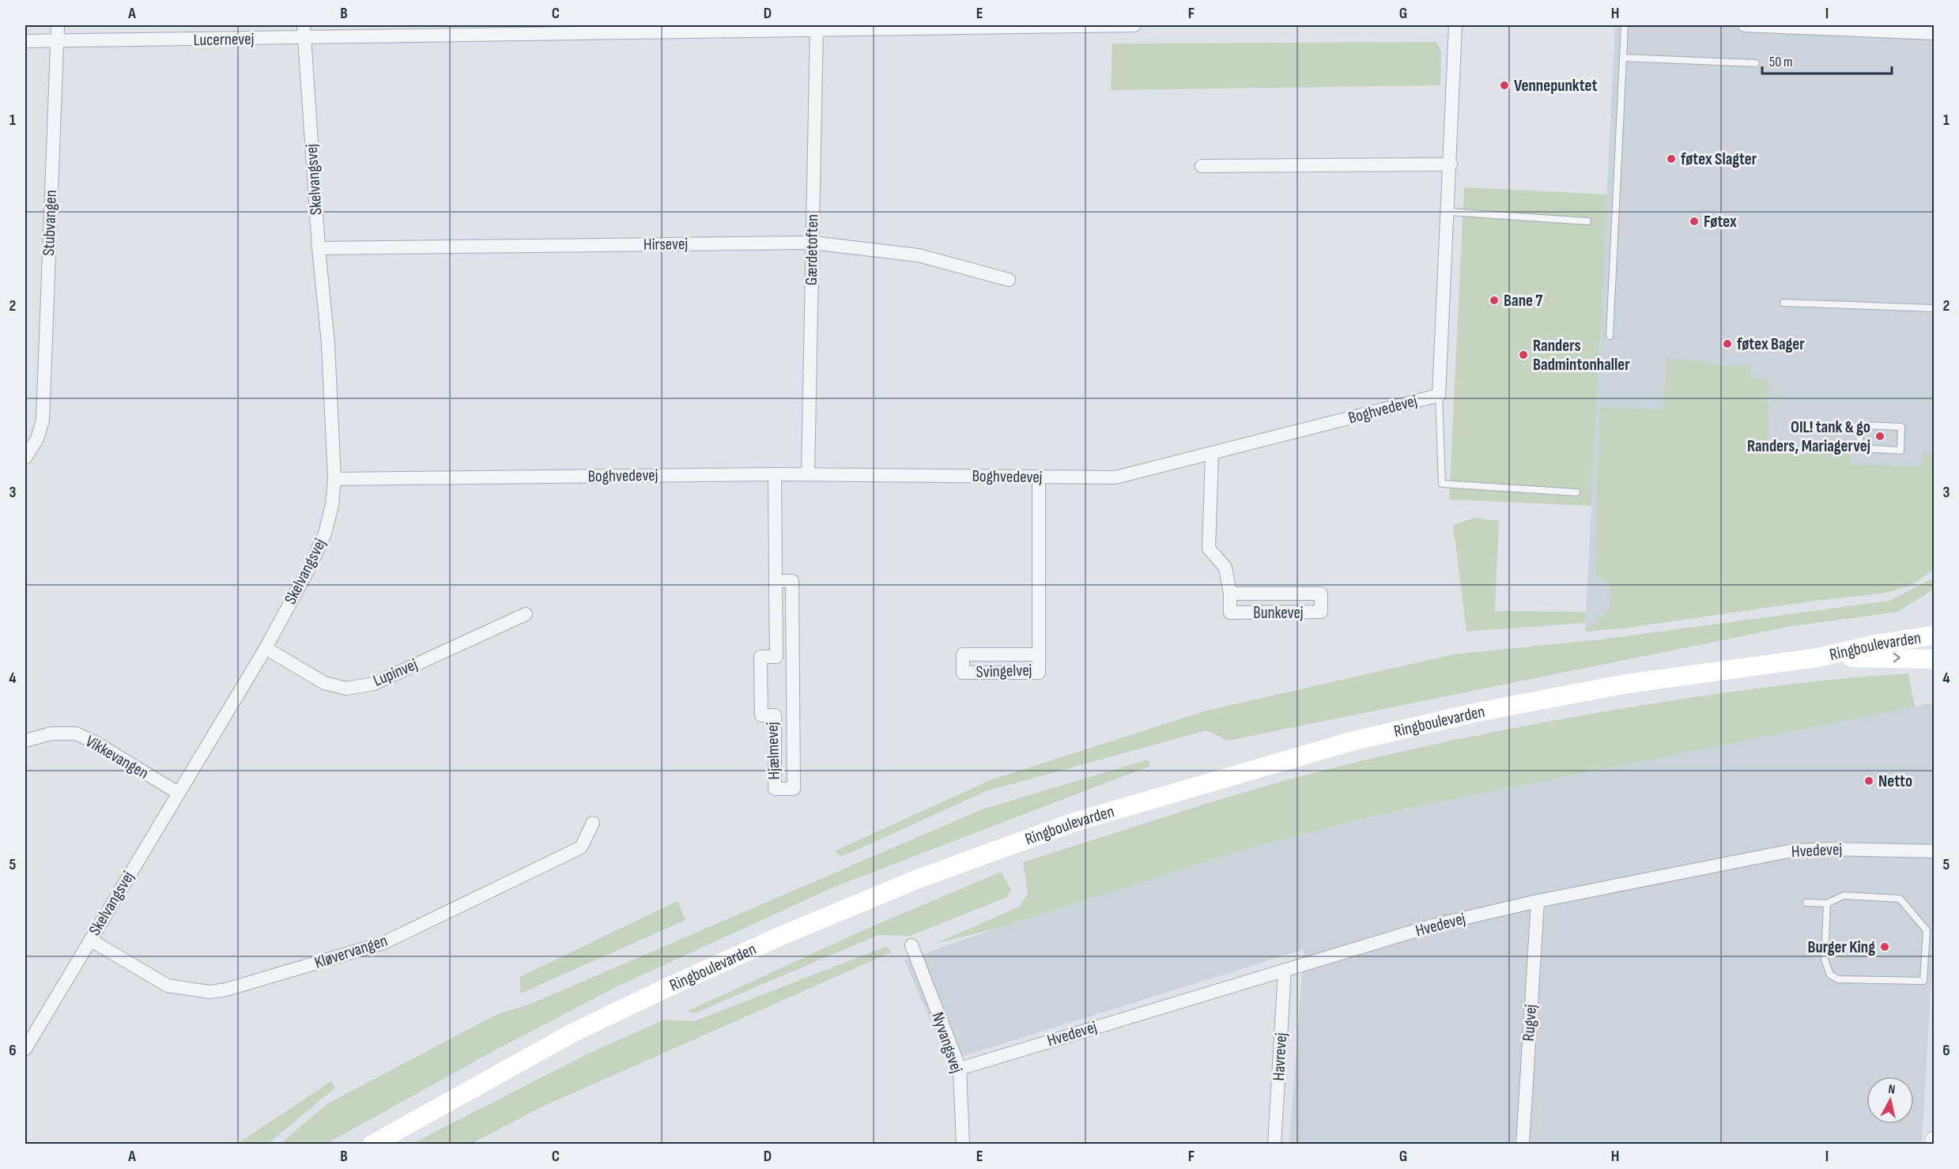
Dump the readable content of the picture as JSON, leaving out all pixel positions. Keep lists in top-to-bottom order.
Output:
{
  "streets": {
    "main road": ["Ringboulevarden"],
    "street": [
      "Lucernevej",
      "Skelvangsvej",
      "Stubvangen",
      "Hirsevej",
      "Gærdetoften",
      "Boghvedevej",
      "Bunkevej",
      "Svingelvej",
      "Lupinvej",
      "Hjælmevej",
      "Vikkevangen",
      "Hvedevej",
      "Kløvervangen",
      "Rugvej",
      "Nyvangsvej",
      "Havrevej"
    ]
  },
  "crossings": [
    ["Lucernevej", "Skelvangsvej"],
    ["Lucernevej", "Stubvangen"],
    ["Lucernevej", "Gærdetoften"],
    ["Skelvangsvej", "Hirsevej"],
    ["Skelvangsvej", "Boghvedevej"],
    ["Skelvangsvej", "Lupinvej"],
    ["Skelvangsvej", "Vikkevangen"],
    ["Skelvangsvej", "Kløvervangen"],
    ["Hirsevej", "Gærdetoften"],
    ["Gærdetoften", "Boghvedevej"],
    ["Boghvedevej", "Bunkevej"],
    ["Boghvedevej", "Svingelvej"],
    ["Boghvedevej", "Hjælmevej"],
    ["Hvedevej", "Rugvej"],
    ["Hvedevej", "Nyvangsvej"],
    ["Hvedevej", "Havrevej"]
  ],
  "places": [
    "Vennepunktet",
    "føtex Slagter",
    "Føtex",
    "Bane 7",
    "føtex Bager",
    "Randers Badmintonhaller",
    "OIL! tank & go Randers, Mariagervej",
    "Netto",
    "Burger King"
  ],
  "scale_bar": "50 m",
  "north": "top",
  "grid": {
    "columns": [
      "A",
      "B",
      "C",
      "D",
      "E",
      "F",
      "G",
      "H",
      "I"
    ],
    "rows": [
      "1",
      "2",
      "3",
      "4",
      "5",
      "6"
    ]
  }
}
